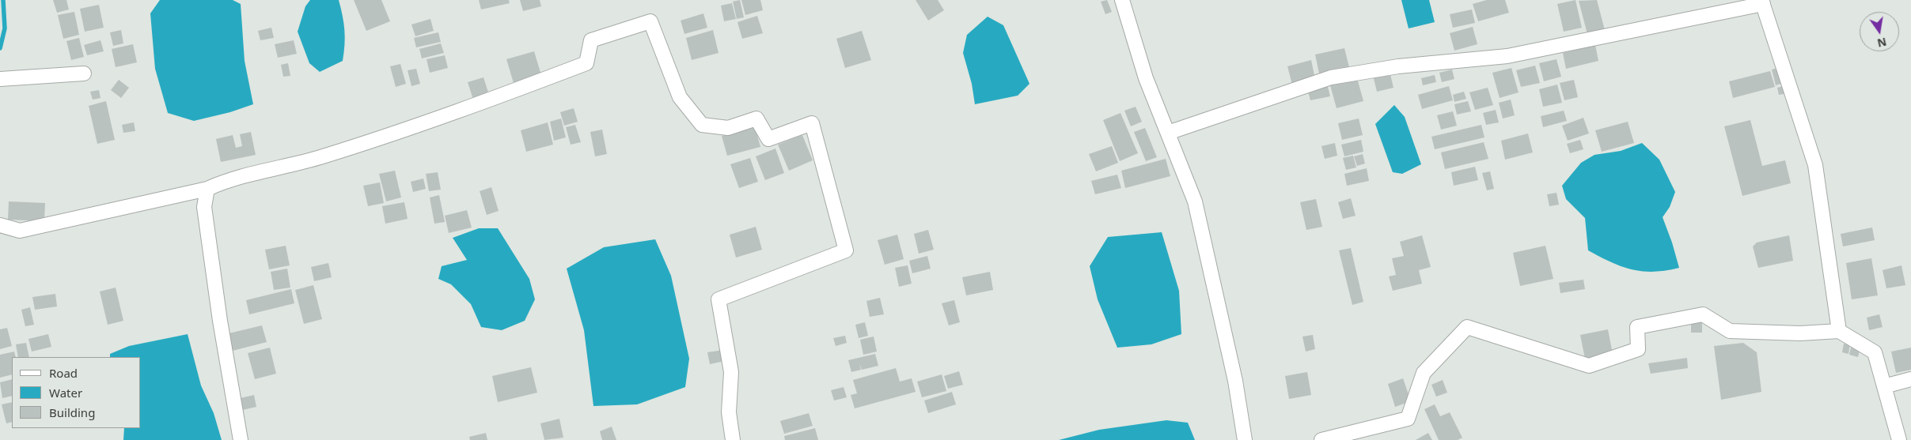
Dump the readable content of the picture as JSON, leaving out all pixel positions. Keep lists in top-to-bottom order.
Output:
{
  "legend": ["Road", "Water", "Building"],
  "north": "bottom"
}
